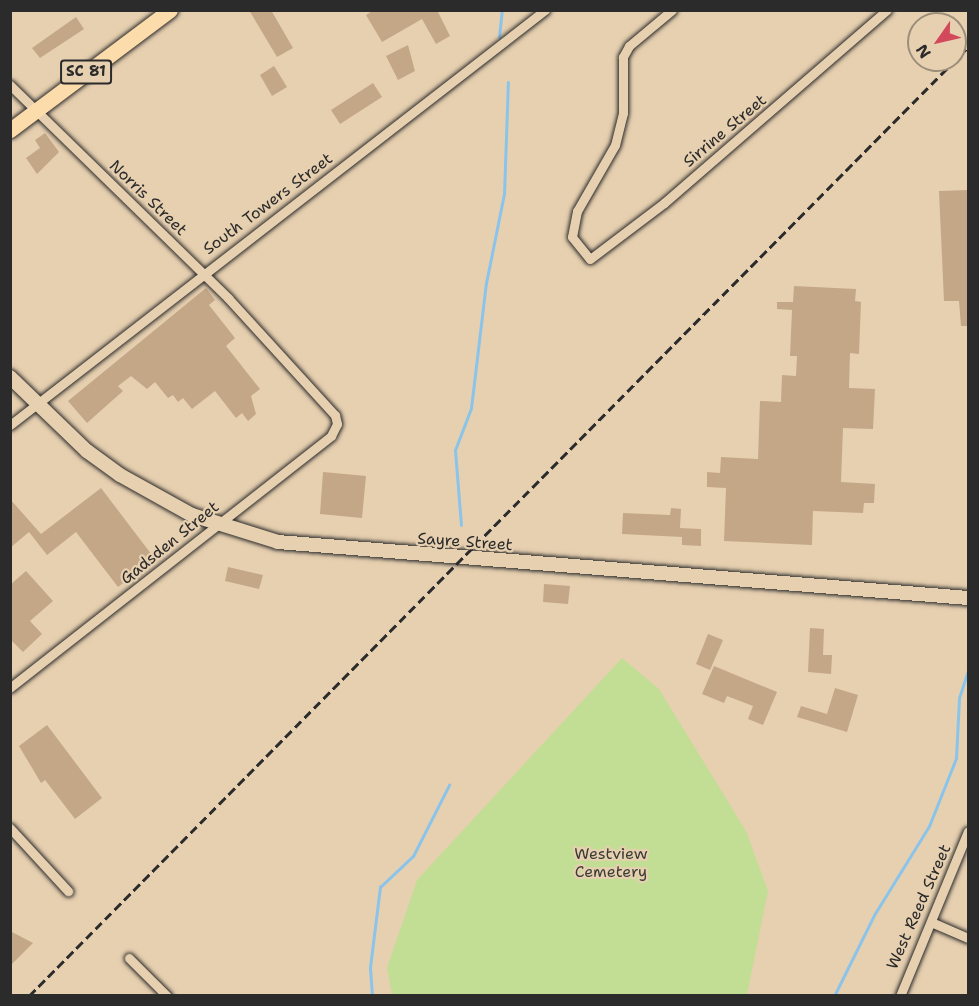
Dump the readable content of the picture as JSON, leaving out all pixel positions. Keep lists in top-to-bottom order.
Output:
{
  "streets": {
    "main road": ["SC 81", "Sayre Street"],
    "street": [
      "Sirrine Street",
      "Norris Street",
      "South Towers Street",
      "Gadsden Street",
      "West Reed Street"
    ]
  },
  "crossings": [
    ["SC 81", "Norris Street"],
    ["Norris Street", "South Towers Street"],
    ["Norris Street", "Gadsden Street"],
    ["South Towers Street", "Sayre Street"],
    ["Sayre Street", "Gadsden Street"]
  ],
  "parks": ["Westview Cemetery"],
  "north": "bottom left"
}
